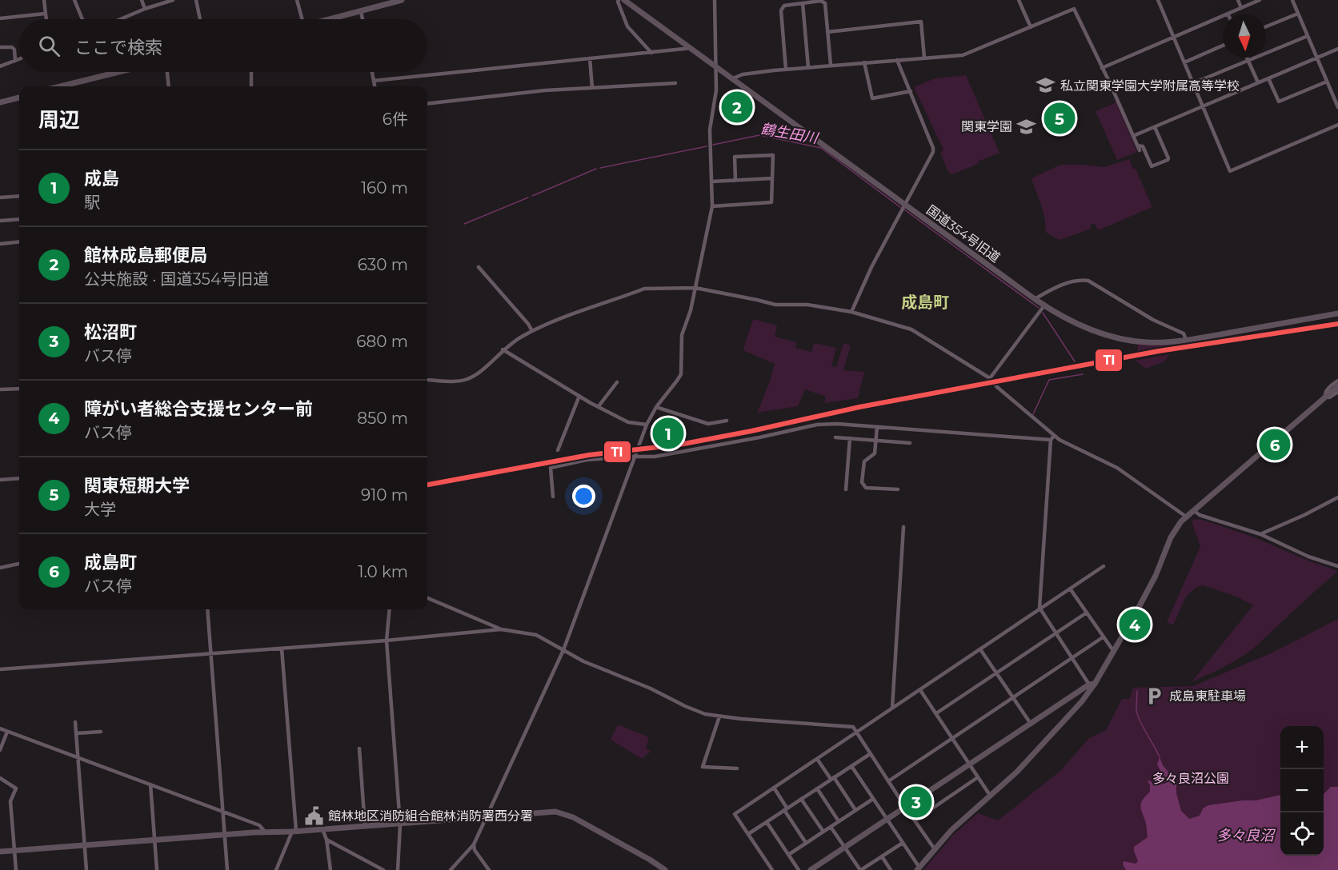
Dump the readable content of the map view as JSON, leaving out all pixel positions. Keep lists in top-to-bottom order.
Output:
{
  "streets": {
    "street": ["国道354号旧道"]
  },
  "districts": ["成島町"],
  "water": ["鶴生田川", "多々良沼"],
  "parks": ["多々良沼公園"],
  "places": {
    "school or university": ["私立関東学園大学附属高等学校", "関東学園"],
    "parking": ["成島東駐車場"],
    "public building": ["館林地区消防組合館林消防署西分署"]
  },
  "lines": ["transit line TI"],
  "north": "bottom",
  "page": {
    "search": "ここで検索",
    "heading": ["周辺", "6件"],
    "pins": [
      "2",
      "5",
      "1",
      "6",
      "4",
      "3"
    ],
    "list": [
      {
        "mark": "1",
        "name": "成島",
        "note": "駅",
        "value": "160 m"
      },
      {
        "mark": "2",
        "name": "館林成島郵便局",
        "note": "公共施設 · 国道354号旧道",
        "value": "630 m"
      },
      {
        "mark": "3",
        "name": "松沼町",
        "note": "バス停",
        "value": "680 m"
      },
      {
        "mark": "4",
        "name": "障がい者総合支援センター前",
        "note": "バス停",
        "value": "850 m"
      },
      {
        "mark": "5",
        "name": "関東短期大学",
        "note": "大学",
        "value": "910 m"
      },
      {
        "mark": "6",
        "name": "成島町",
        "note": "バス停",
        "value": "1.0 km"
      }
    ],
    "map_buttons": ["+", "−"]
  }
}
